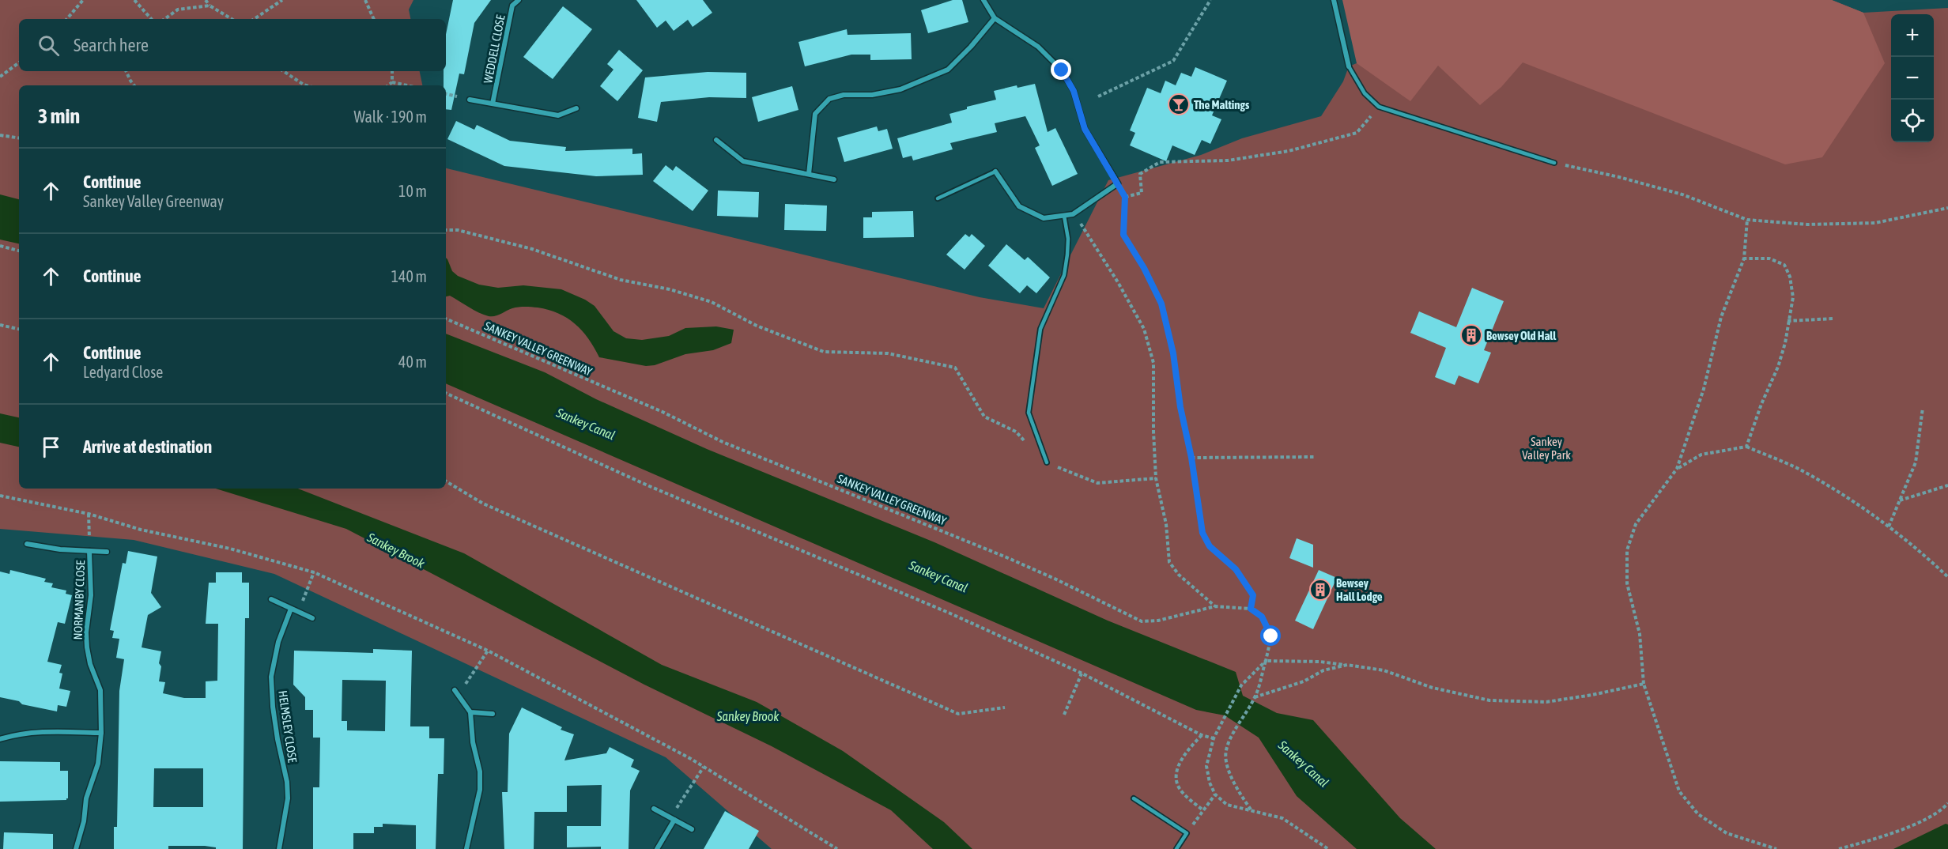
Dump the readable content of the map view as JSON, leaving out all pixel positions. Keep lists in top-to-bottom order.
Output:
{
  "streets": {
    "street": ["WEDDELL CLOSE", "NORMANBY CLOSE", "HELMSLEY CLOSE"],
    "path": ["SANKEY VALLEY GREENWAY"]
  },
  "water": ["Sankey Canal", "Sankey Brook"],
  "parks": ["Sankey Valley Park"],
  "places": {
    "bar": ["The Maltings"],
    "building": ["Bewsey Old Hall", "Bewsey Hall Lodge"]
  },
  "page": {
    "map_buttons": ["+", "−"],
    "search": "Search here",
    "heading": ["3 min", "Walk · 190 m"],
    "list": [
      ["Continue", "Sankey Valley Greenway", "10 m"],
      ["Continue", "140 m"],
      ["Continue", "Ledyard Close", "40 m"],
      "Arrive at destination"
    ]
  }
}
